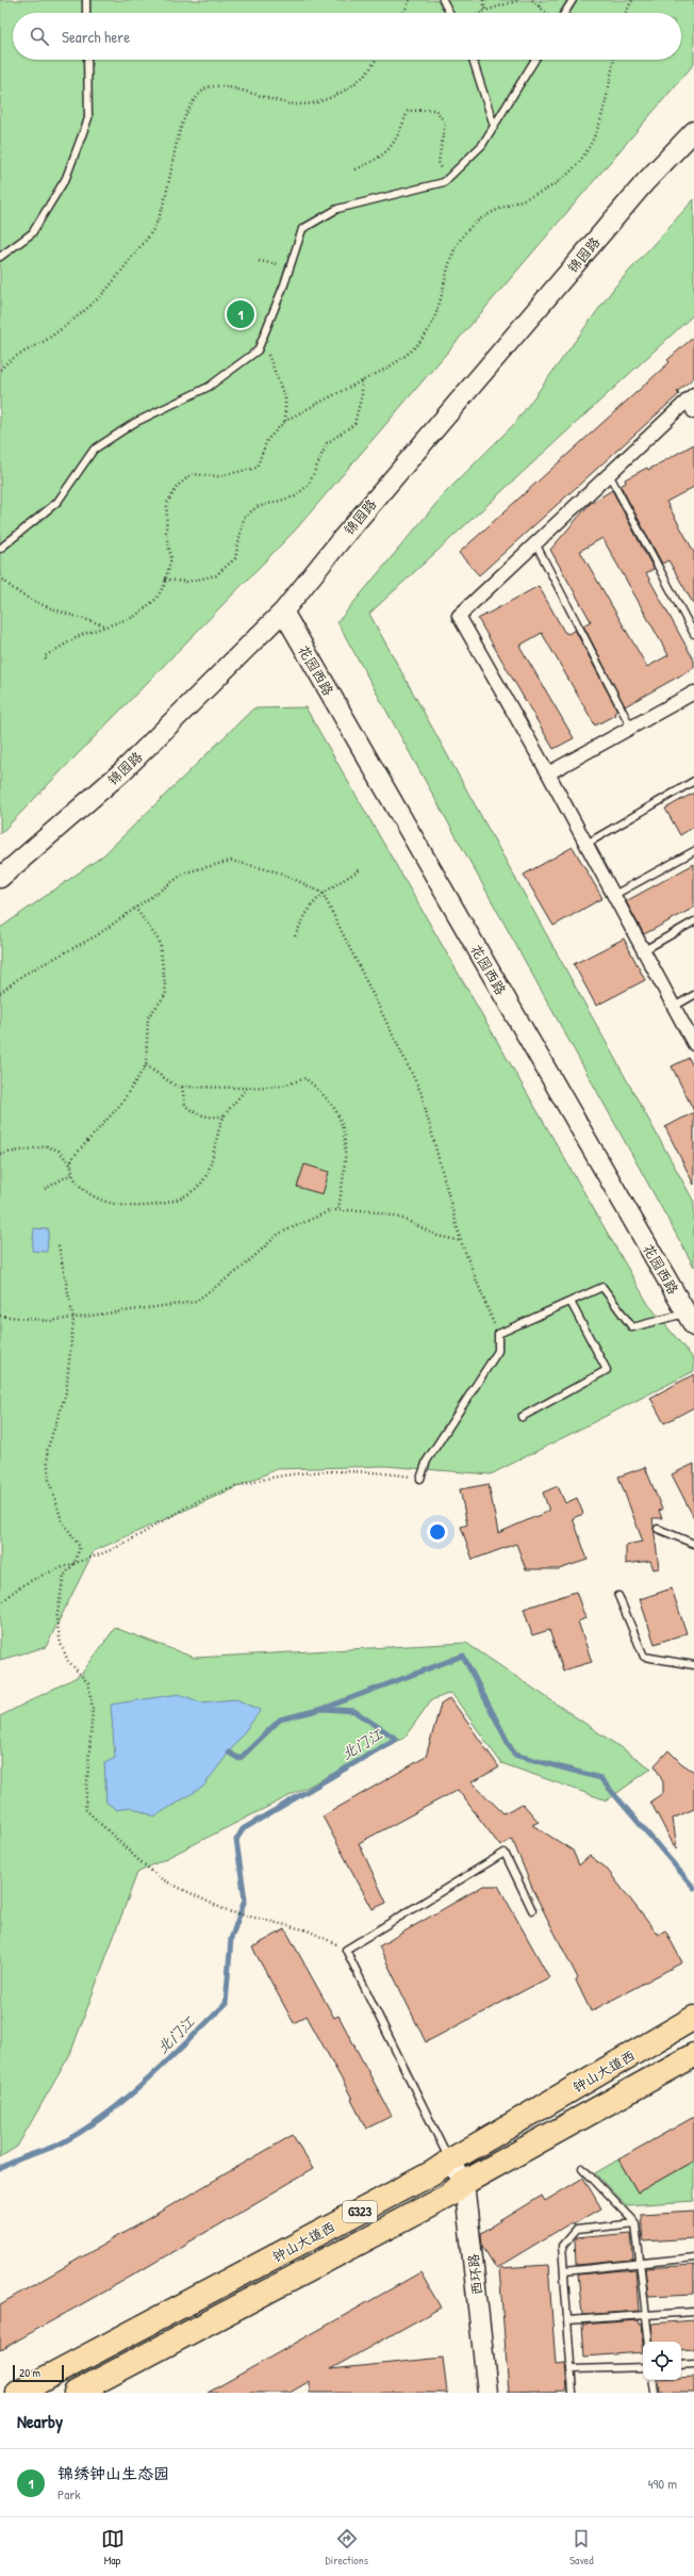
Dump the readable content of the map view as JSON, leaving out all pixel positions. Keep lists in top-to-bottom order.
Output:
{
  "streets": {
    "highway": ["钟山大道西", "G323"],
    "street": ["锦园路", "花园西路", "西环路"]
  },
  "crossings": [
    ["锦园路", "花园西路"],
    ["钟山大道西", "西环路"]
  ],
  "water": ["北门江"],
  "scale_bar": "20 m",
  "page": {
    "search": "Search here",
    "pins": "1",
    "scale": "20 m",
    "heading": "Nearby",
    "list": [
      {
        "mark": "1",
        "name": "锦绣钟山生态园",
        "note": "Park",
        "value": "490 m"
      }
    ],
    "nav": ["Map", "Directions", "Saved"]
  }
}
